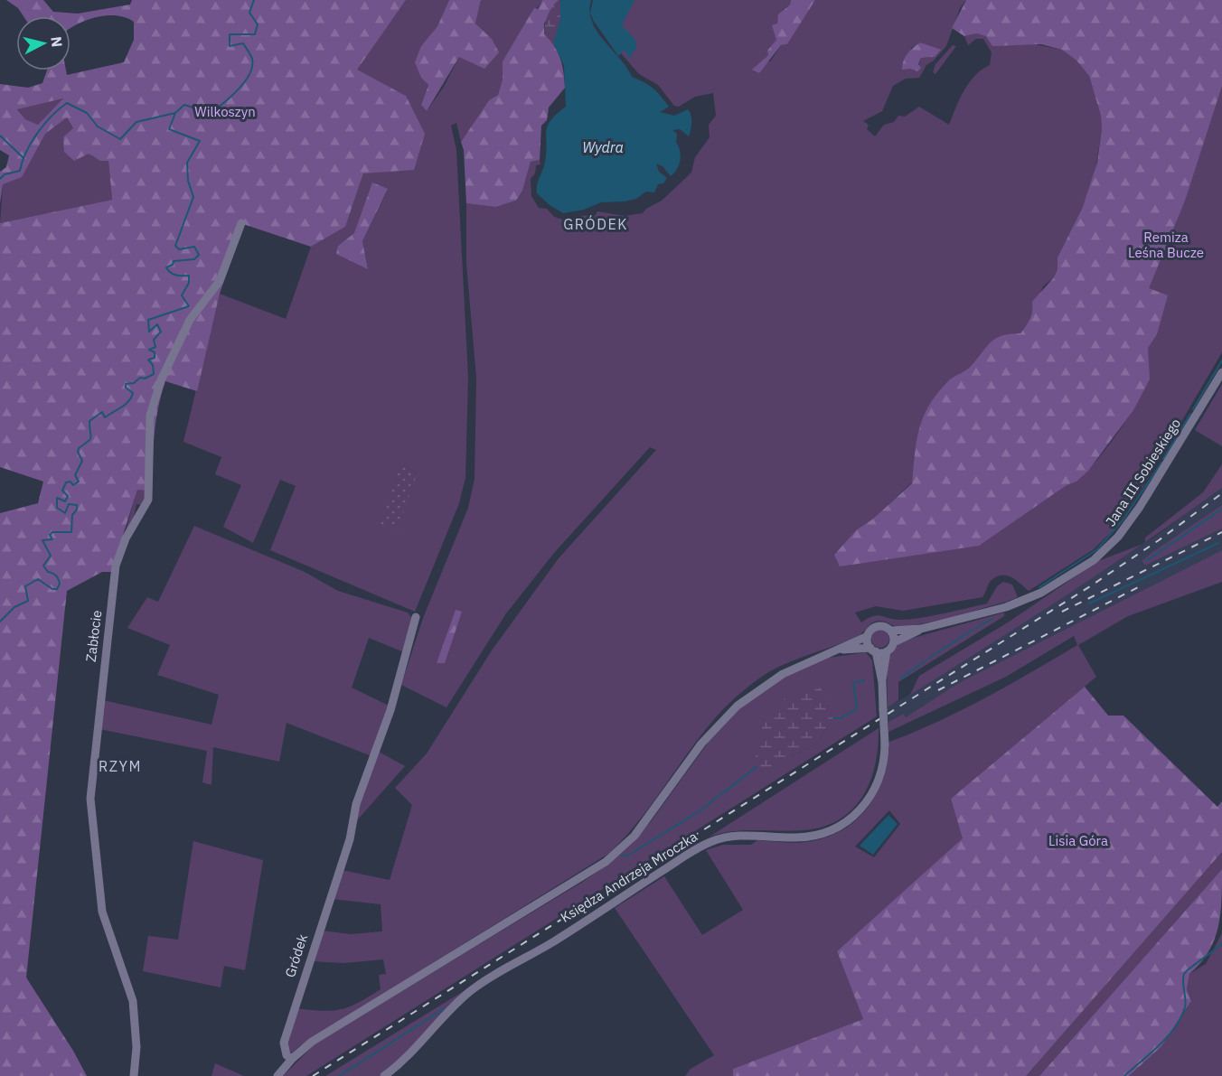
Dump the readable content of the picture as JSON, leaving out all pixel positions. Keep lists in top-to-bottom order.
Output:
{
  "streets": {
    "street": [
      "Jana III Sobieskiego",
      "Zabłocie",
      "Księdza Andrzeja Mroczka",
      "Gródek"
    ]
  },
  "crossings": [
    ["Jana III Sobieskiego", "Księdza Andrzeja Mroczka"]
  ],
  "districts": ["GRÓDEK", "RZYM"],
  "water": ["Wydra"],
  "parks": ["Wilkoszyn", "Remiza Leśna Bucze", "Lisia Góra"],
  "north": "right"
}
